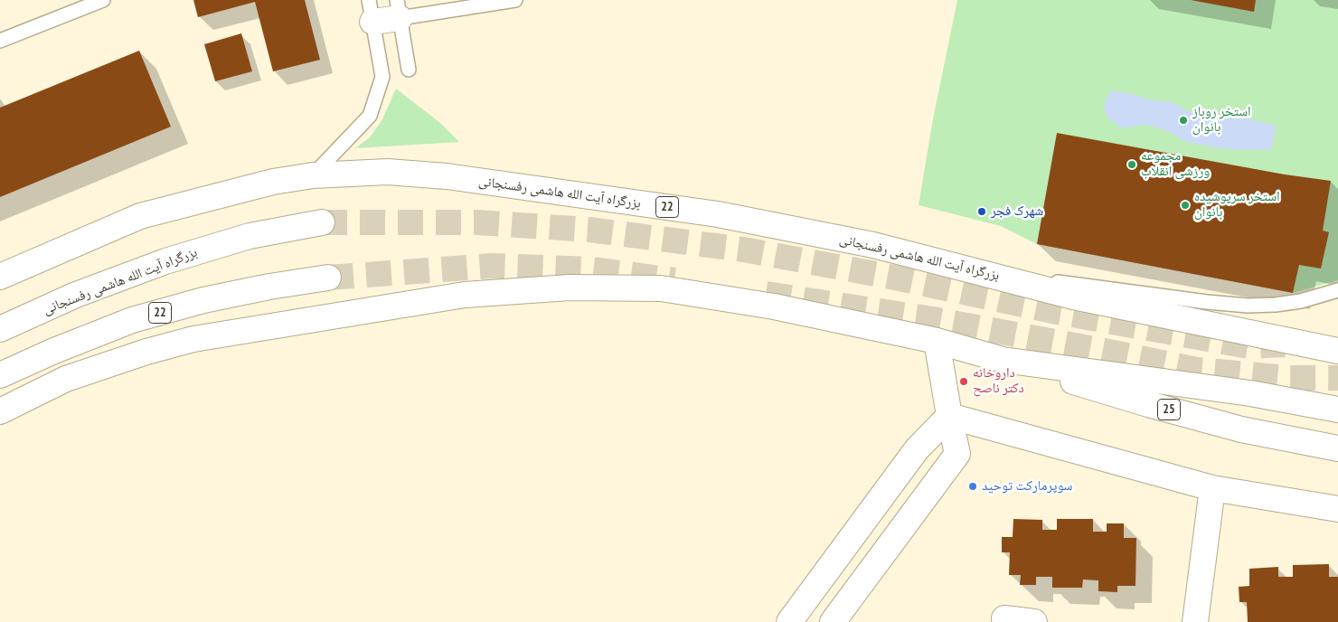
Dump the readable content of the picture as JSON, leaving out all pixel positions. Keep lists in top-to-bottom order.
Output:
{
  "streets": {
    "main road": ["بزرگراه آیت الله هاشمی رفسنجانی", "22", "25"]
  },
  "places": [
    "استخر روباز بانوان",
    "مجموعه ورزشی انقلاب",
    "استخر سرپوشیده بانوان",
    "شهرک فجر",
    "داروخانه دکتر ناصح",
    "سوپرمارکت توحید"
  ]
}
